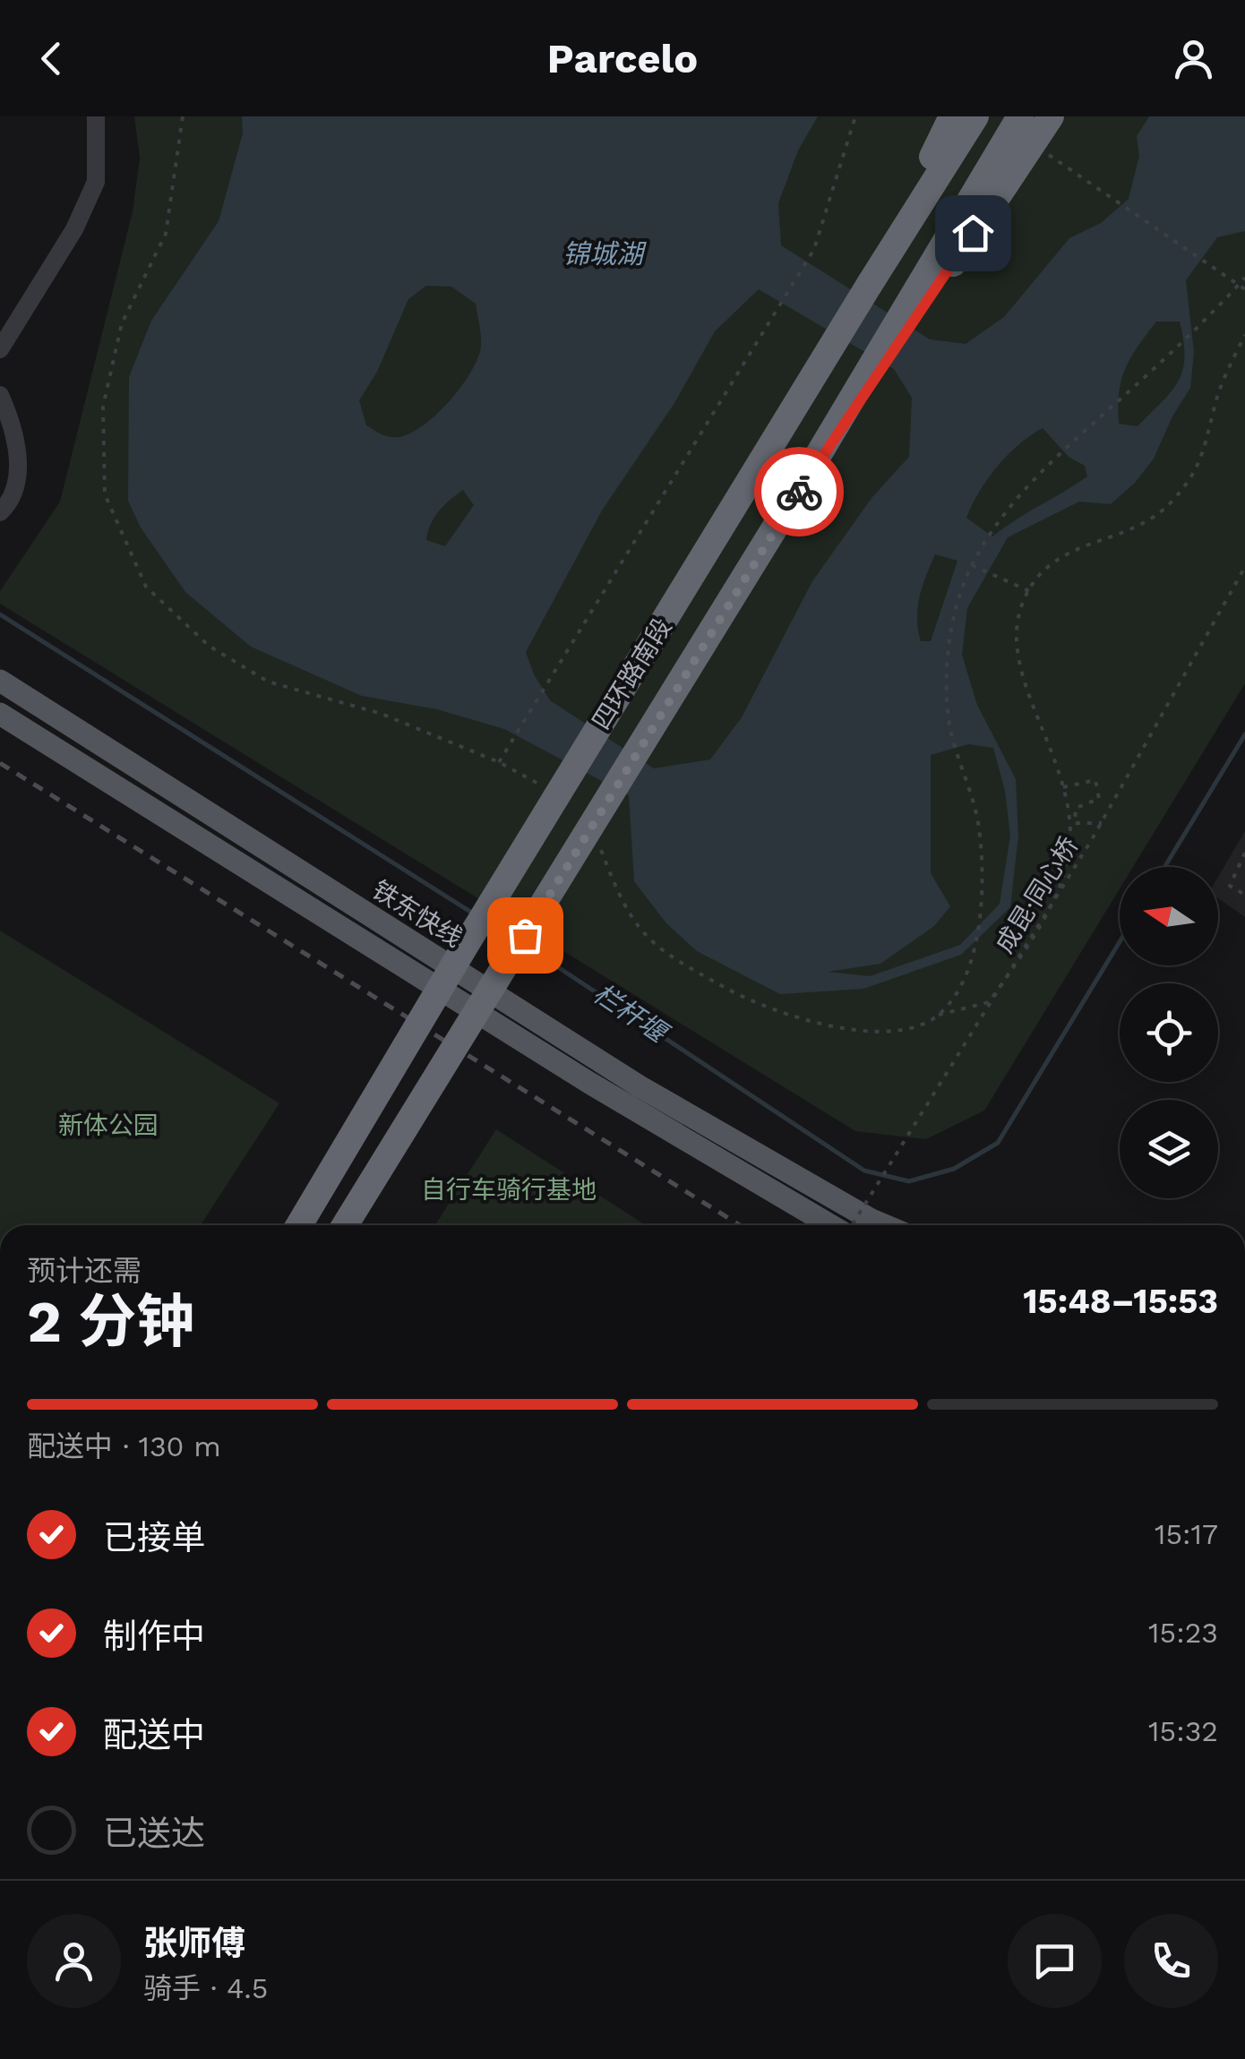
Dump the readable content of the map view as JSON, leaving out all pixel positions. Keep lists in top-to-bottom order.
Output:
{
  "streets": {
    "highway": ["四环路南段"],
    "main road": ["铁东快线"],
    "path": ["成昆·同心桥"]
  },
  "water": ["锦城湖", "栏杆堰"],
  "parks": ["新体公园", "自行车骑行基地"],
  "north": "left",
  "page": {
    "header": "Parcelo",
    "heading": ["2 分钟", "预计还需", "15:48–15:53"],
    "panel": ["张师傅", "骑手 · 4.5"],
    "bar": "配送中 · 130 m",
    "list": [
      ["已接单", "15:17"],
      ["制作中", "15:23"],
      ["配送中", "15:32"],
      "已送达"
    ]
  }
}
